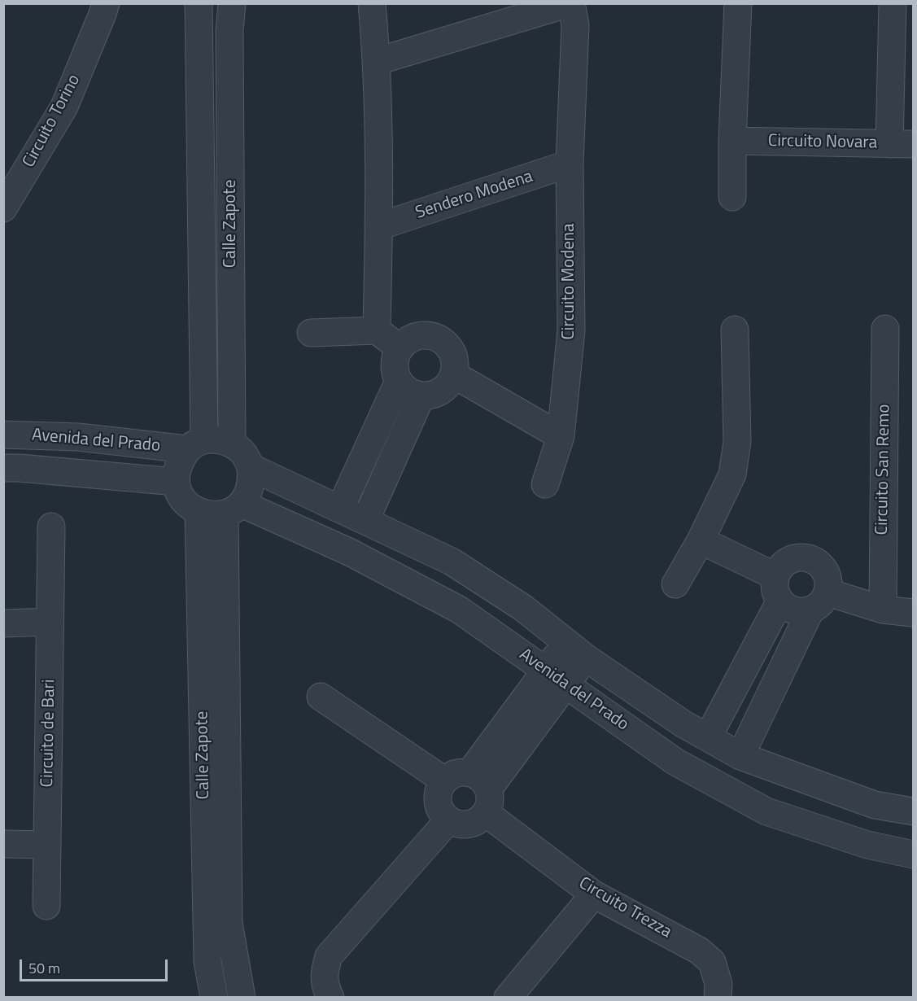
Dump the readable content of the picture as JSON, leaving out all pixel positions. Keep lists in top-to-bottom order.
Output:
{
  "streets": {
    "street": [
      "Circuito Torino",
      "Circuito Novara",
      "Sendero Modena",
      "Calle Zapote",
      "Circuito Modena",
      "Avenida del Prado",
      "Circuito San Remo",
      "Circuito de Bari",
      "Circuito Trezza"
    ]
  },
  "crossings": [
    ["Sendero Modena", "Circuito Modena"],
    ["Calle Zapote", "Avenida del Prado"]
  ],
  "scale_bar": "50 m"
}
